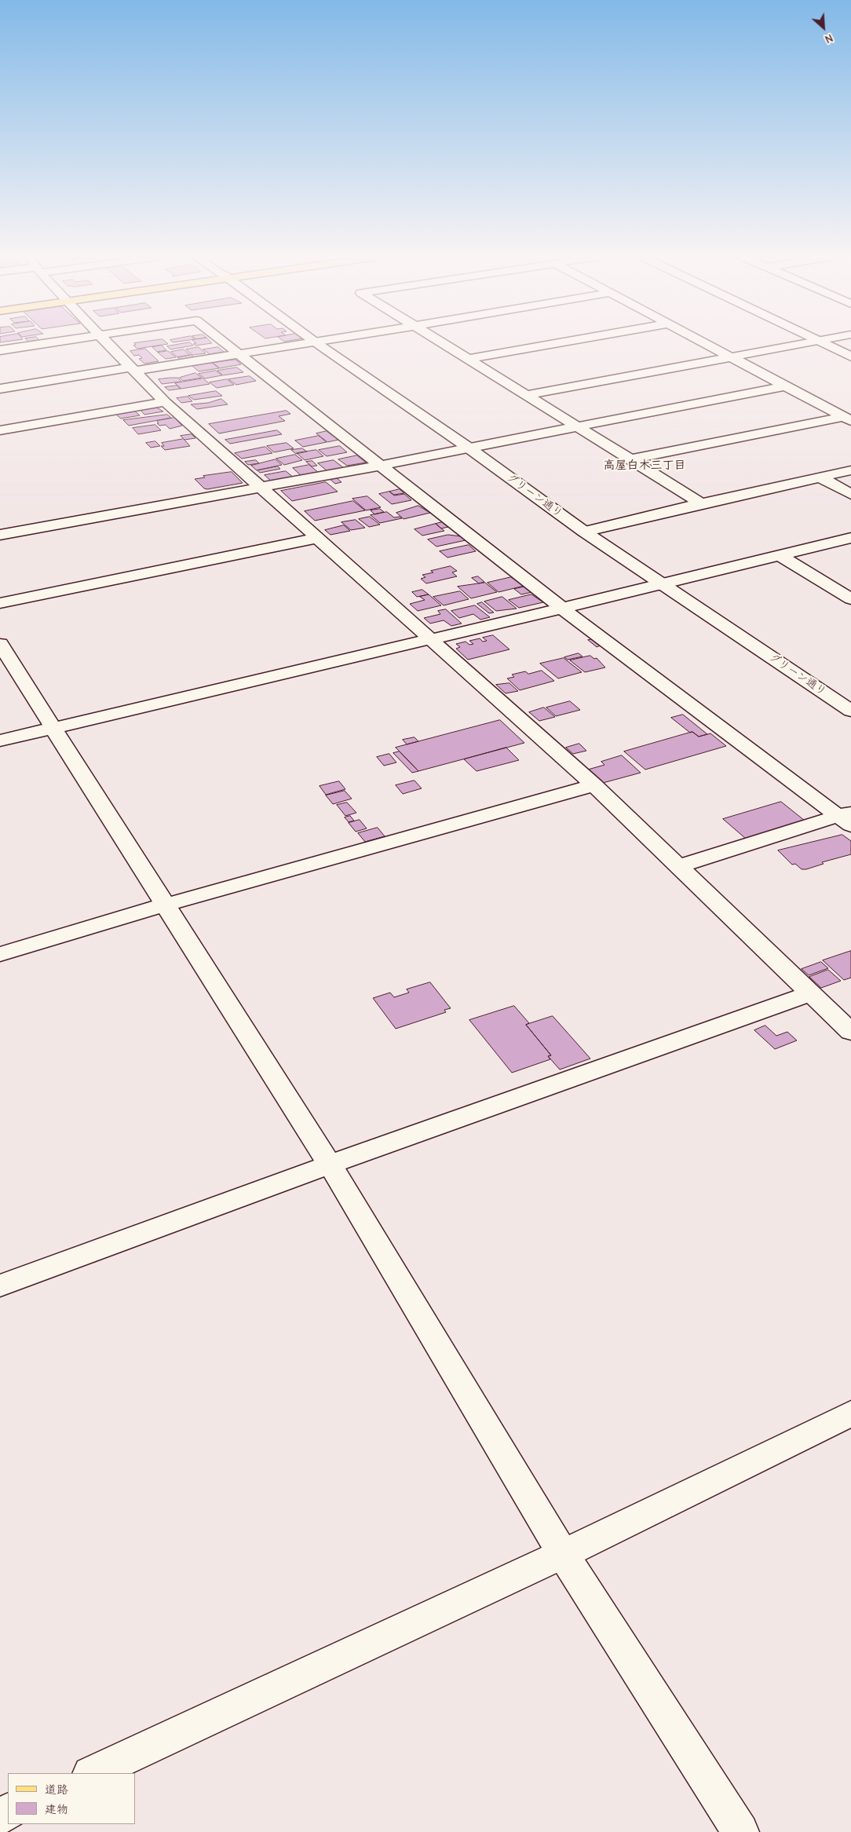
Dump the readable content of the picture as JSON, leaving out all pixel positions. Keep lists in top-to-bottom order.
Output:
{
  "streets": {
    "street": ["グリーン通り"]
  },
  "districts": ["高屋白木三丁目"],
  "legend": ["道路", "建物"],
  "north": "bottom right"
}
